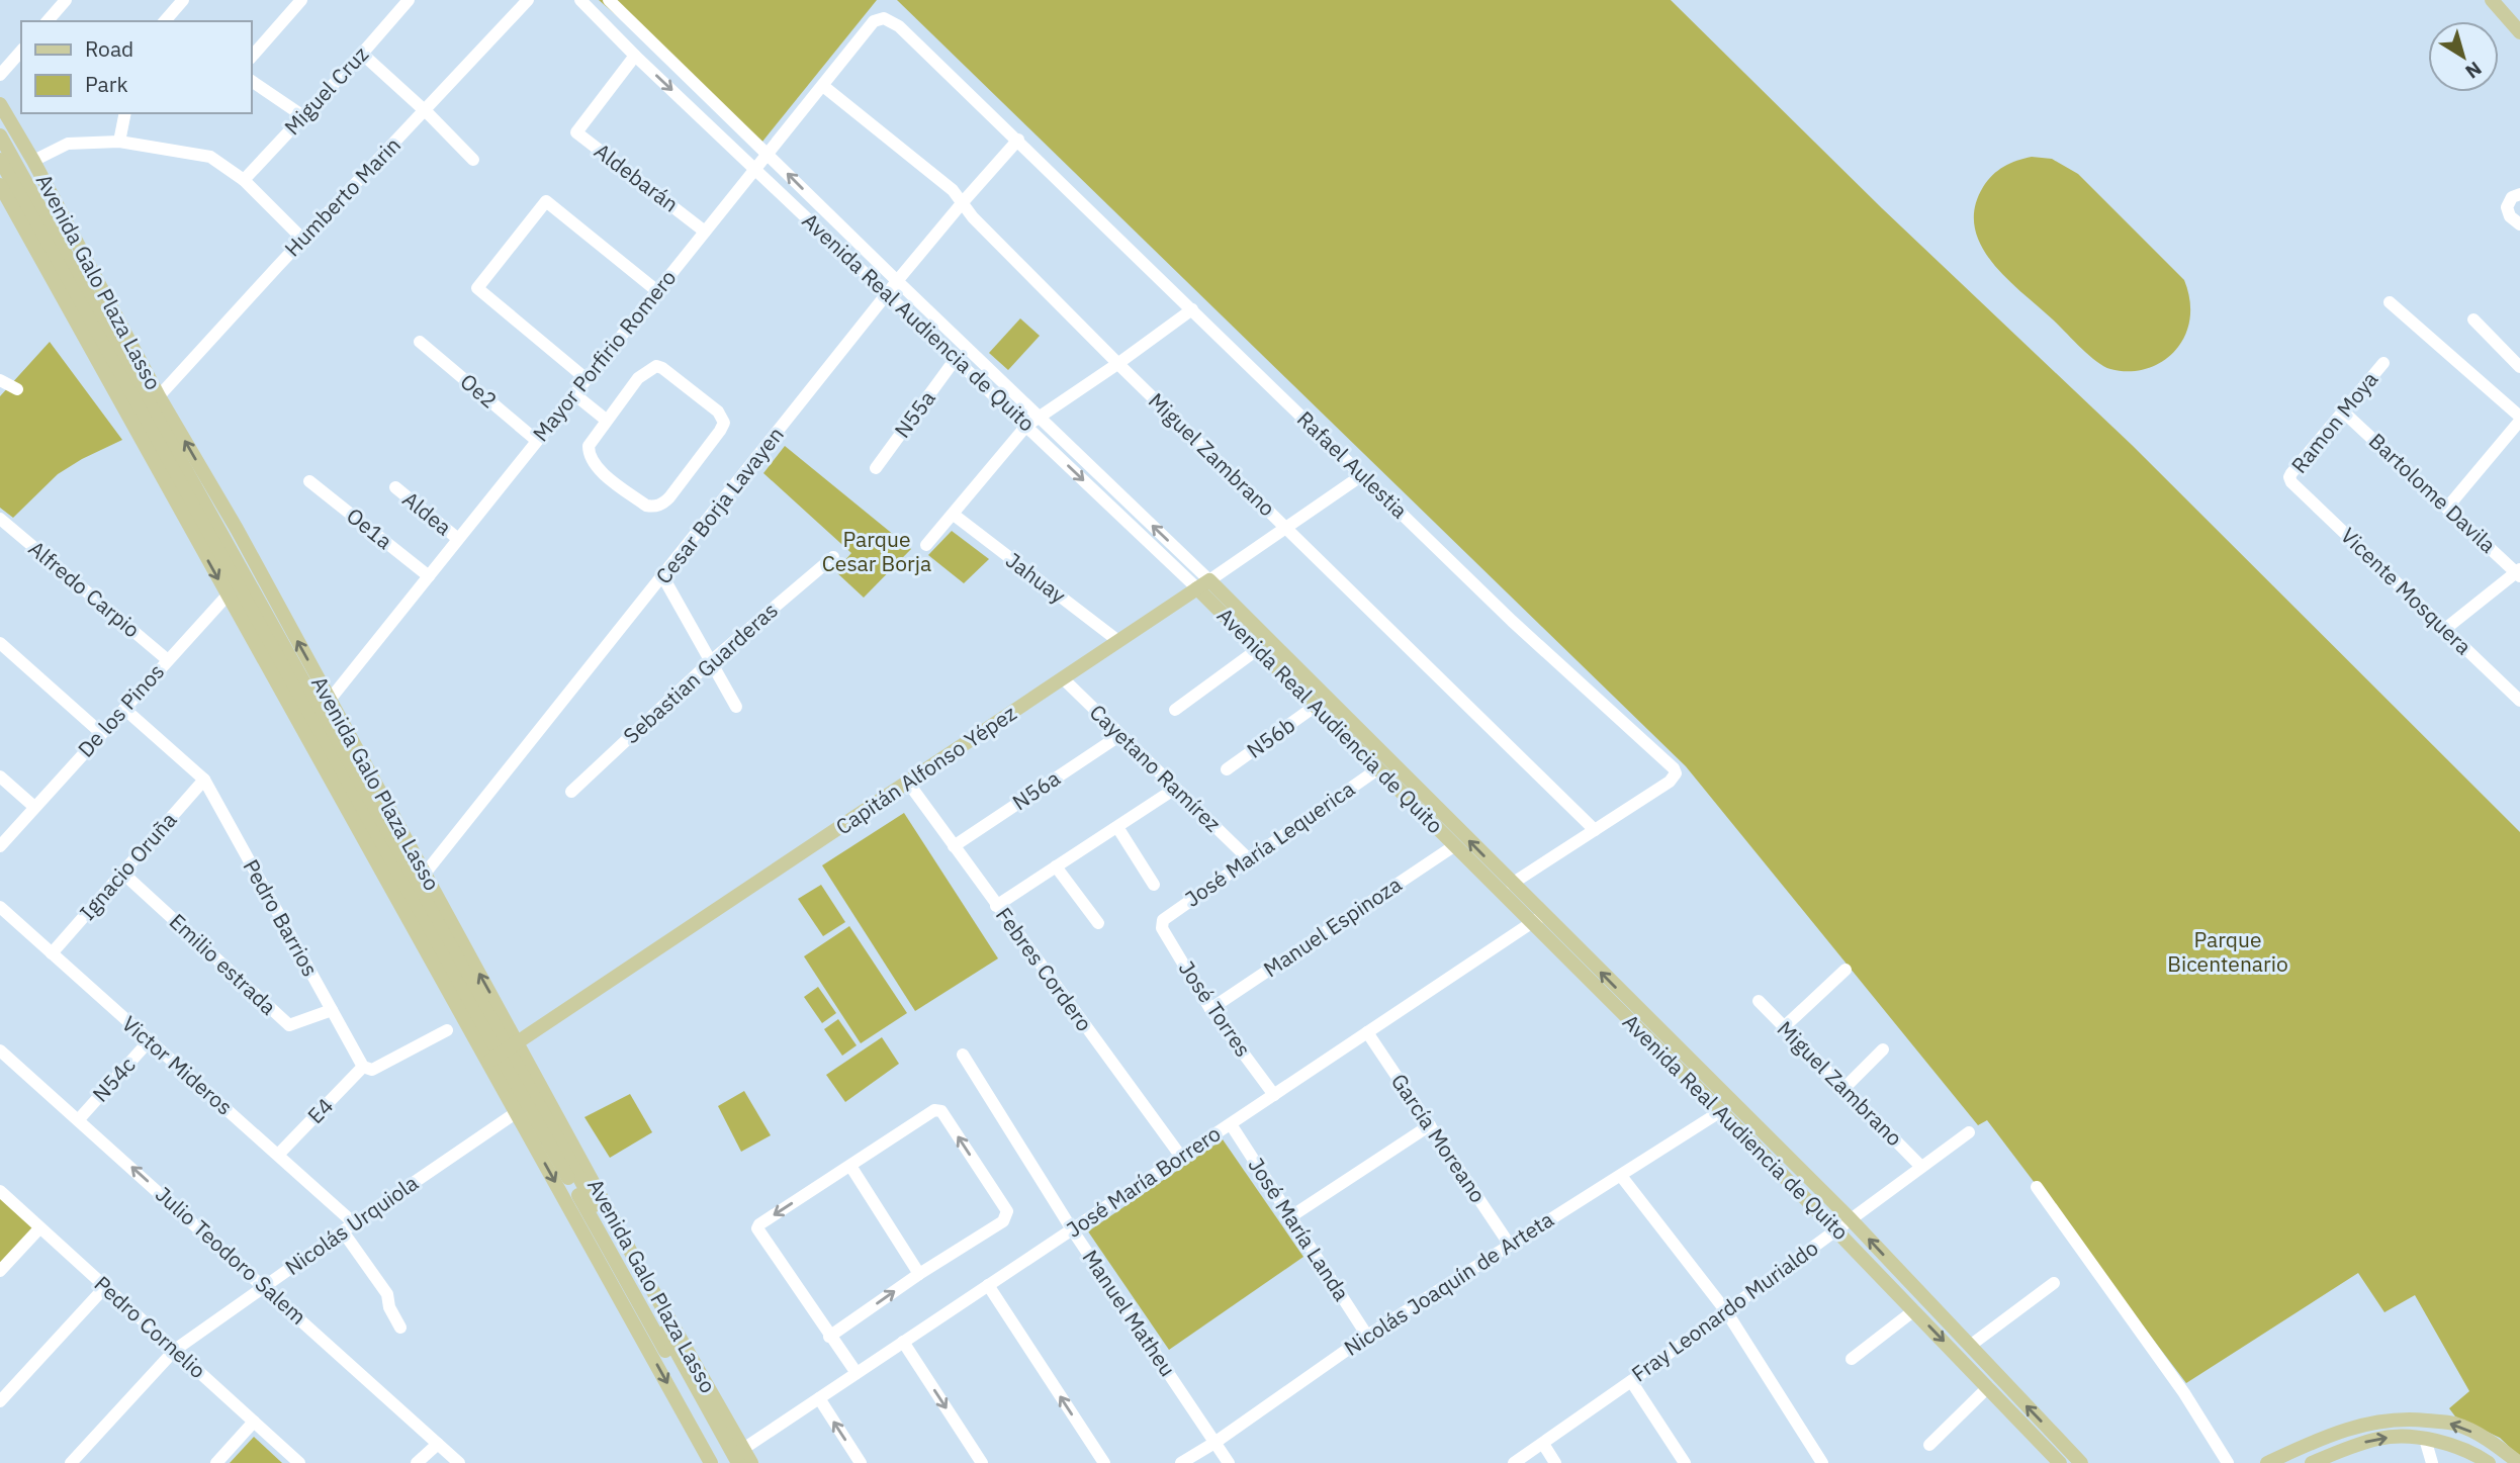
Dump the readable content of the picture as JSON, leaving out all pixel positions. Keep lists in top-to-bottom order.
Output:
{
  "streets": {
    "main road": ["Avenida Galo Plaza Lasso", "Avenida Real Audiencia de Quito", "Capitán Alfonso Yépez"],
    "street": [
      "Miguel Cruz",
      "Aldebarán",
      "Humberto Marin",
      "Mayor Porfirio Romero",
      "Oe2",
      "N55a",
      "Ramon Moya",
      "Miguel Zambrano",
      "Rafael Aulestia",
      "Bartolome Davila",
      "Cesar Borja Lavayen",
      "Aldea",
      "Oe1a",
      "Jahuay",
      "Alfredo Carpio",
      "Vicente Mosquera",
      "Sebastian Guarderas",
      "De los Pinos",
      "N56b",
      "Cayetano Ramírez",
      "N56a",
      "José María Lequerica",
      "Ignacio Oruña",
      "Pedro Barrios",
      "Manuel Espinoza",
      "Emilio estrada",
      "Febres Cordero",
      "José Torres",
      "Victor Mideros",
      "N54c",
      "E4",
      "García Moreano",
      "José María Borrero",
      "Nicolás Urquiola",
      "José María Landa",
      "Julio Teodoro Salem",
      "Nicolás Joaquín de Arteta",
      "Fray Leonardo Murialdo",
      "Manuel Matheu",
      "Pedro Cornelio"
    ]
  },
  "crossings": [
    ["Aldebarán", "Avenida Real Audiencia de Quito"],
    ["Aldebarán", "Mayor Porfirio Romero"],
    ["Humberto Marin", "Avenida Galo Plaza Lasso"],
    ["Avenida Galo Plaza Lasso", "Mayor Porfirio Romero"],
    ["Avenida Galo Plaza Lasso", "Cesar Borja Lavayen"],
    ["Avenida Galo Plaza Lasso", "De los Pinos"],
    ["Avenida Galo Plaza Lasso", "Capitán Alfonso Yépez"],
    ["Avenida Galo Plaza Lasso", "José María Borrero"],
    ["Avenida Galo Plaza Lasso", "Nicolás Urquiola"],
    ["Avenida Real Audiencia de Quito", "Mayor Porfirio Romero"],
    ["Avenida Real Audiencia de Quito", "N55a"],
    ["Avenida Real Audiencia de Quito", "Rafael Aulestia"],
    ["Avenida Real Audiencia de Quito", "Cesar Borja Lavayen"],
    ["Avenida Real Audiencia de Quito", "N56b"],
    ["Avenida Real Audiencia de Quito", "Capitán Alfonso Yépez"],
    ["Avenida Real Audiencia de Quito", "José María Lequerica"],
    ["Avenida Real Audiencia de Quito", "Manuel Espinoza"],
    ["Avenida Real Audiencia de Quito", "José María Borrero"],
    ["Avenida Real Audiencia de Quito", "Nicolás Joaquín de Arteta"],
    ["Avenida Real Audiencia de Quito", "Fray Leonardo Murialdo"],
    ["Mayor Porfirio Romero", "Oe2"],
    ["Mayor Porfirio Romero", "Miguel Zambrano"],
    ["Mayor Porfirio Romero", "Rafael Aulestia"],
    ["Mayor Porfirio Romero", "Aldea"],
    ["Mayor Porfirio Romero", "Oe1a"],
    ["Ramon Moya", "Bartolome Davila"],
    ["Ramon Moya", "Vicente Mosquera"],
    ["Miguel Zambrano", "Rafael Aulestia"],
    ["Miguel Zambrano", "Cesar Borja Lavayen"],
    ["Miguel Zambrano", "Capitán Alfonso Yépez"],
    ["Miguel Zambrano", "Fray Leonardo Murialdo"],
    ["Rafael Aulestia", "Cesar Borja Lavayen"],
    ["Rafael Aulestia", "Capitán Alfonso Yépez"],
    ["Jahuay", "Capitán Alfonso Yépez"],
    ["Alfredo Carpio", "De los Pinos"],
    ["De los Pinos", "Pedro Barrios"],
    ["Cayetano Ramírez", "Capitán Alfonso Yépez"],
    ["Cayetano Ramírez", "N56a"],
    ["Cayetano Ramírez", "José María Lequerica"],
    ["Capitán Alfonso Yépez", "Febres Cordero"],
    ["N56a", "Febres Cordero"],
    ["José María Lequerica", "José Torres"],
    ["Ignacio Oruña", "Pedro Barrios"],
    ["Ignacio Oruña", "Emilio estrada"],
    ["Ignacio Oruña", "Victor Mideros"],
    ["Pedro Barrios", "Emilio estrada"],
    ["Pedro Barrios", "E4"],
    ["Manuel Espinoza", "José Torres"],
    ["Febres Cordero", "José María Borrero"],
    ["José Torres", "José María Borrero"],
    ["Victor Mideros", "N54c"],
    ["Victor Mideros", "E4"],
    ["Victor Mideros", "Nicolás Urquiola"],
    ["N54c", "Julio Teodoro Salem"],
    ["García Moreano", "José María Borrero"],
    ["García Moreano", "Nicolás Joaquín de Arteta"],
    ["José María Borrero", "José María Landa"],
    ["José María Borrero", "Manuel Matheu"],
    ["Nicolás Urquiola", "Julio Teodoro Salem"],
    ["Nicolás Urquiola", "Pedro Cornelio"],
    ["José María Landa", "Nicolás Joaquín de Arteta"],
    ["Nicolás Joaquín de Arteta", "Manuel Matheu"]
  ],
  "one_way": ["Julio Teodoro Salem"],
  "parks": ["Parque Cesar Borja", "Parque Bicentenario"],
  "legend": ["Road", "Park"],
  "north": "bottom right"
}
